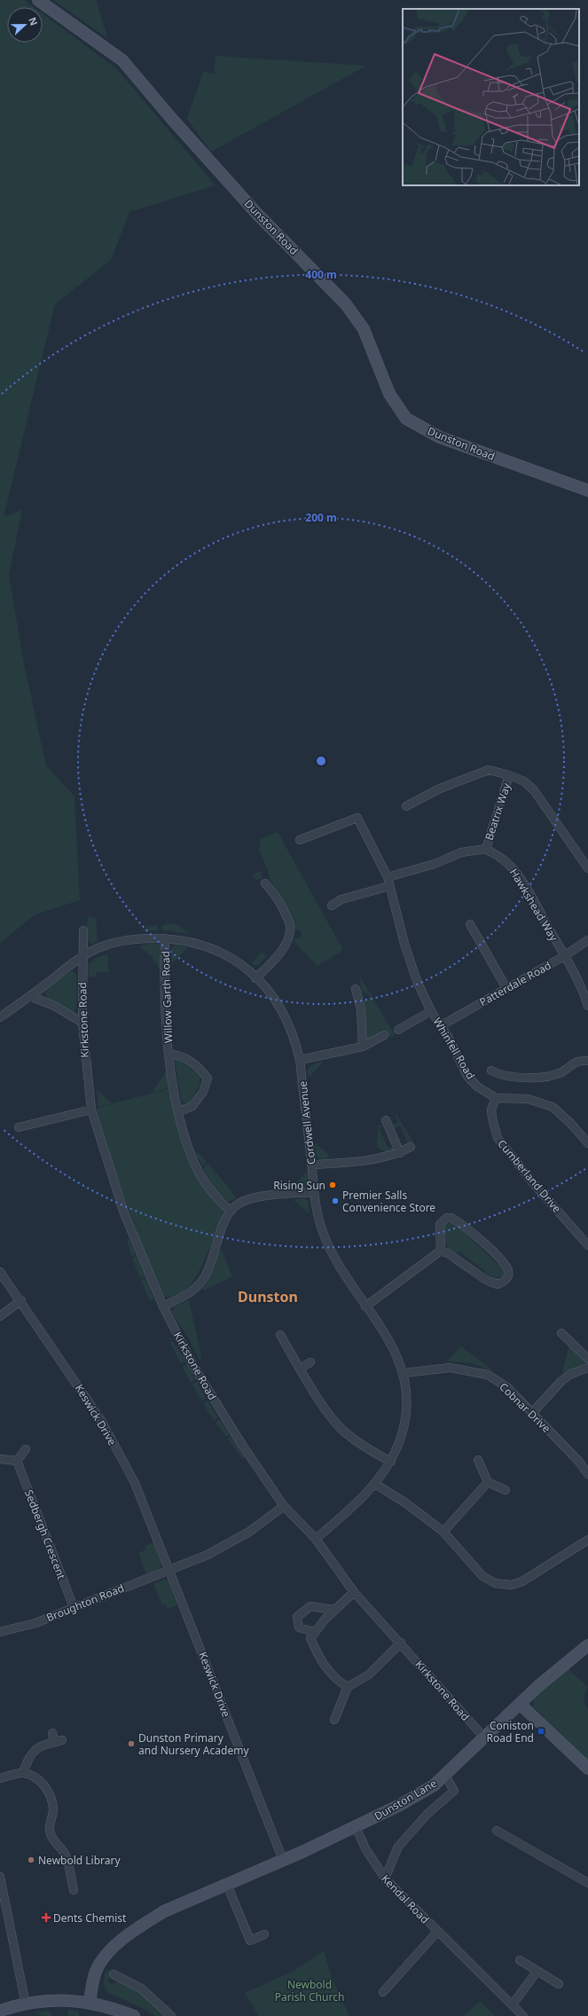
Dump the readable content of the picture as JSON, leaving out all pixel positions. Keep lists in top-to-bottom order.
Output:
{
  "streets": {
    "main road": ["Dunston Road", "Dunston Lane"],
    "street": [
      "Beatrix Way",
      "Hawkshead Way",
      "Patterdale Road",
      "Willow Garth Road",
      "Kirkstone Road",
      "Whinfell Road",
      "Cordwell Avenue",
      "Cumberland Drive",
      "Cobnar Drive",
      "Keswick Drive",
      "Sedbergh Crescent",
      "Broughton Road",
      "Kendal Road"
    ]
  },
  "crossings": [
    ["Beatrix Way", "Hawkshead Way"],
    ["Hawkshead Way", "Patterdale Road"],
    ["Patterdale Road", "Whinfell Road"],
    ["Willow Garth Road", "Cordwell Avenue"],
    ["Kirkstone Road", "Cordwell Avenue"],
    ["Kirkstone Road", "Dunston Lane"],
    ["Whinfell Road", "Cumberland Drive"],
    ["Cordwell Avenue", "Cobnar Drive"],
    ["Keswick Drive", "Broughton Road"],
    ["Keswick Drive", "Dunston Lane"],
    ["Sedbergh Crescent", "Broughton Road"],
    ["Dunston Lane", "Kendal Road"]
  ],
  "districts": ["Dunston"],
  "parks": ["Newbold Parish Church"],
  "places": {
    "other": [
      "Rising Sun",
      "Premier Salls Convenience Store",
      "Dunston Primary and Nursery Academy",
      "Newbold Library"
    ],
    "transit": ["Coniston Road End"],
    "health": ["Dents Chemist"]
  },
  "north": "right",
  "rings": ["400 m", "200 m"]
}
